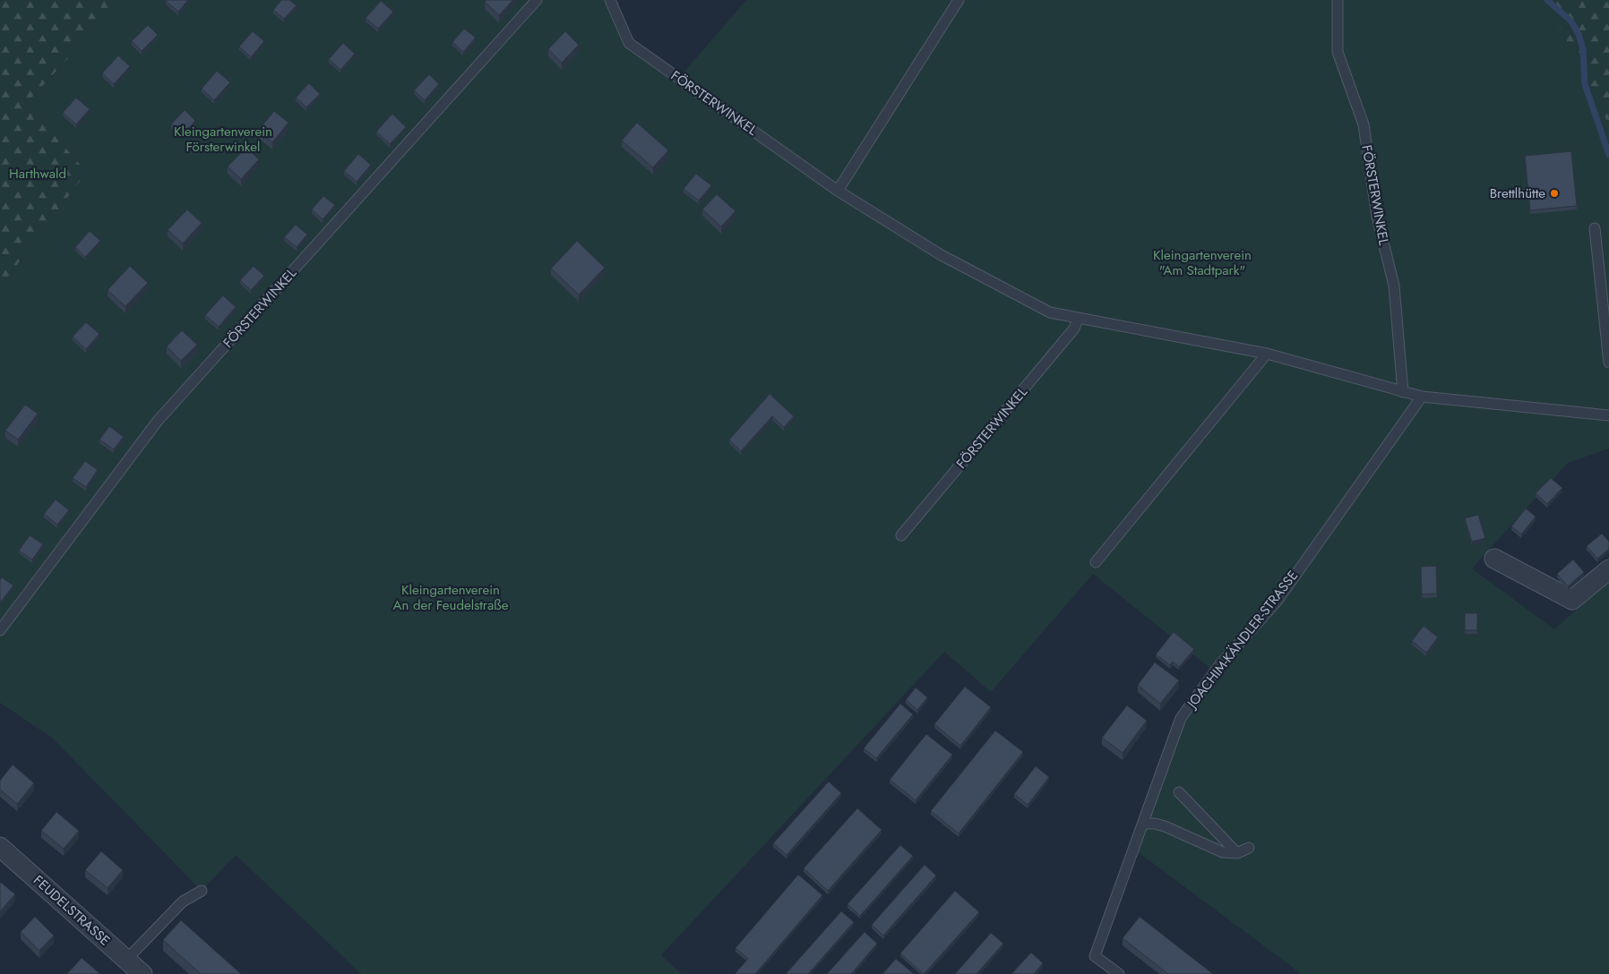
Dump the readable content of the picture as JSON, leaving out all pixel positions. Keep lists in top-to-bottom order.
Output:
{
  "streets": {
    "street": ["FEUDELSTRASSE"],
    "lane": ["FÖRSTERWINKEL", "JOACHIM-KÄNDLER-STRASSE"]
  },
  "crossings": [
    ["FÖRSTERWINKEL", "JOACHIM-KÄNDLER-STRASSE"]
  ],
  "parks": [
    "Kleingartenverein Försterwinkel",
    "Harthwald",
    "Kleingartenverein \"Am Stadtpark\"",
    "Kleingartenverein An der Feudelstraße"
  ],
  "places": ["Brettlhütte"]
}
